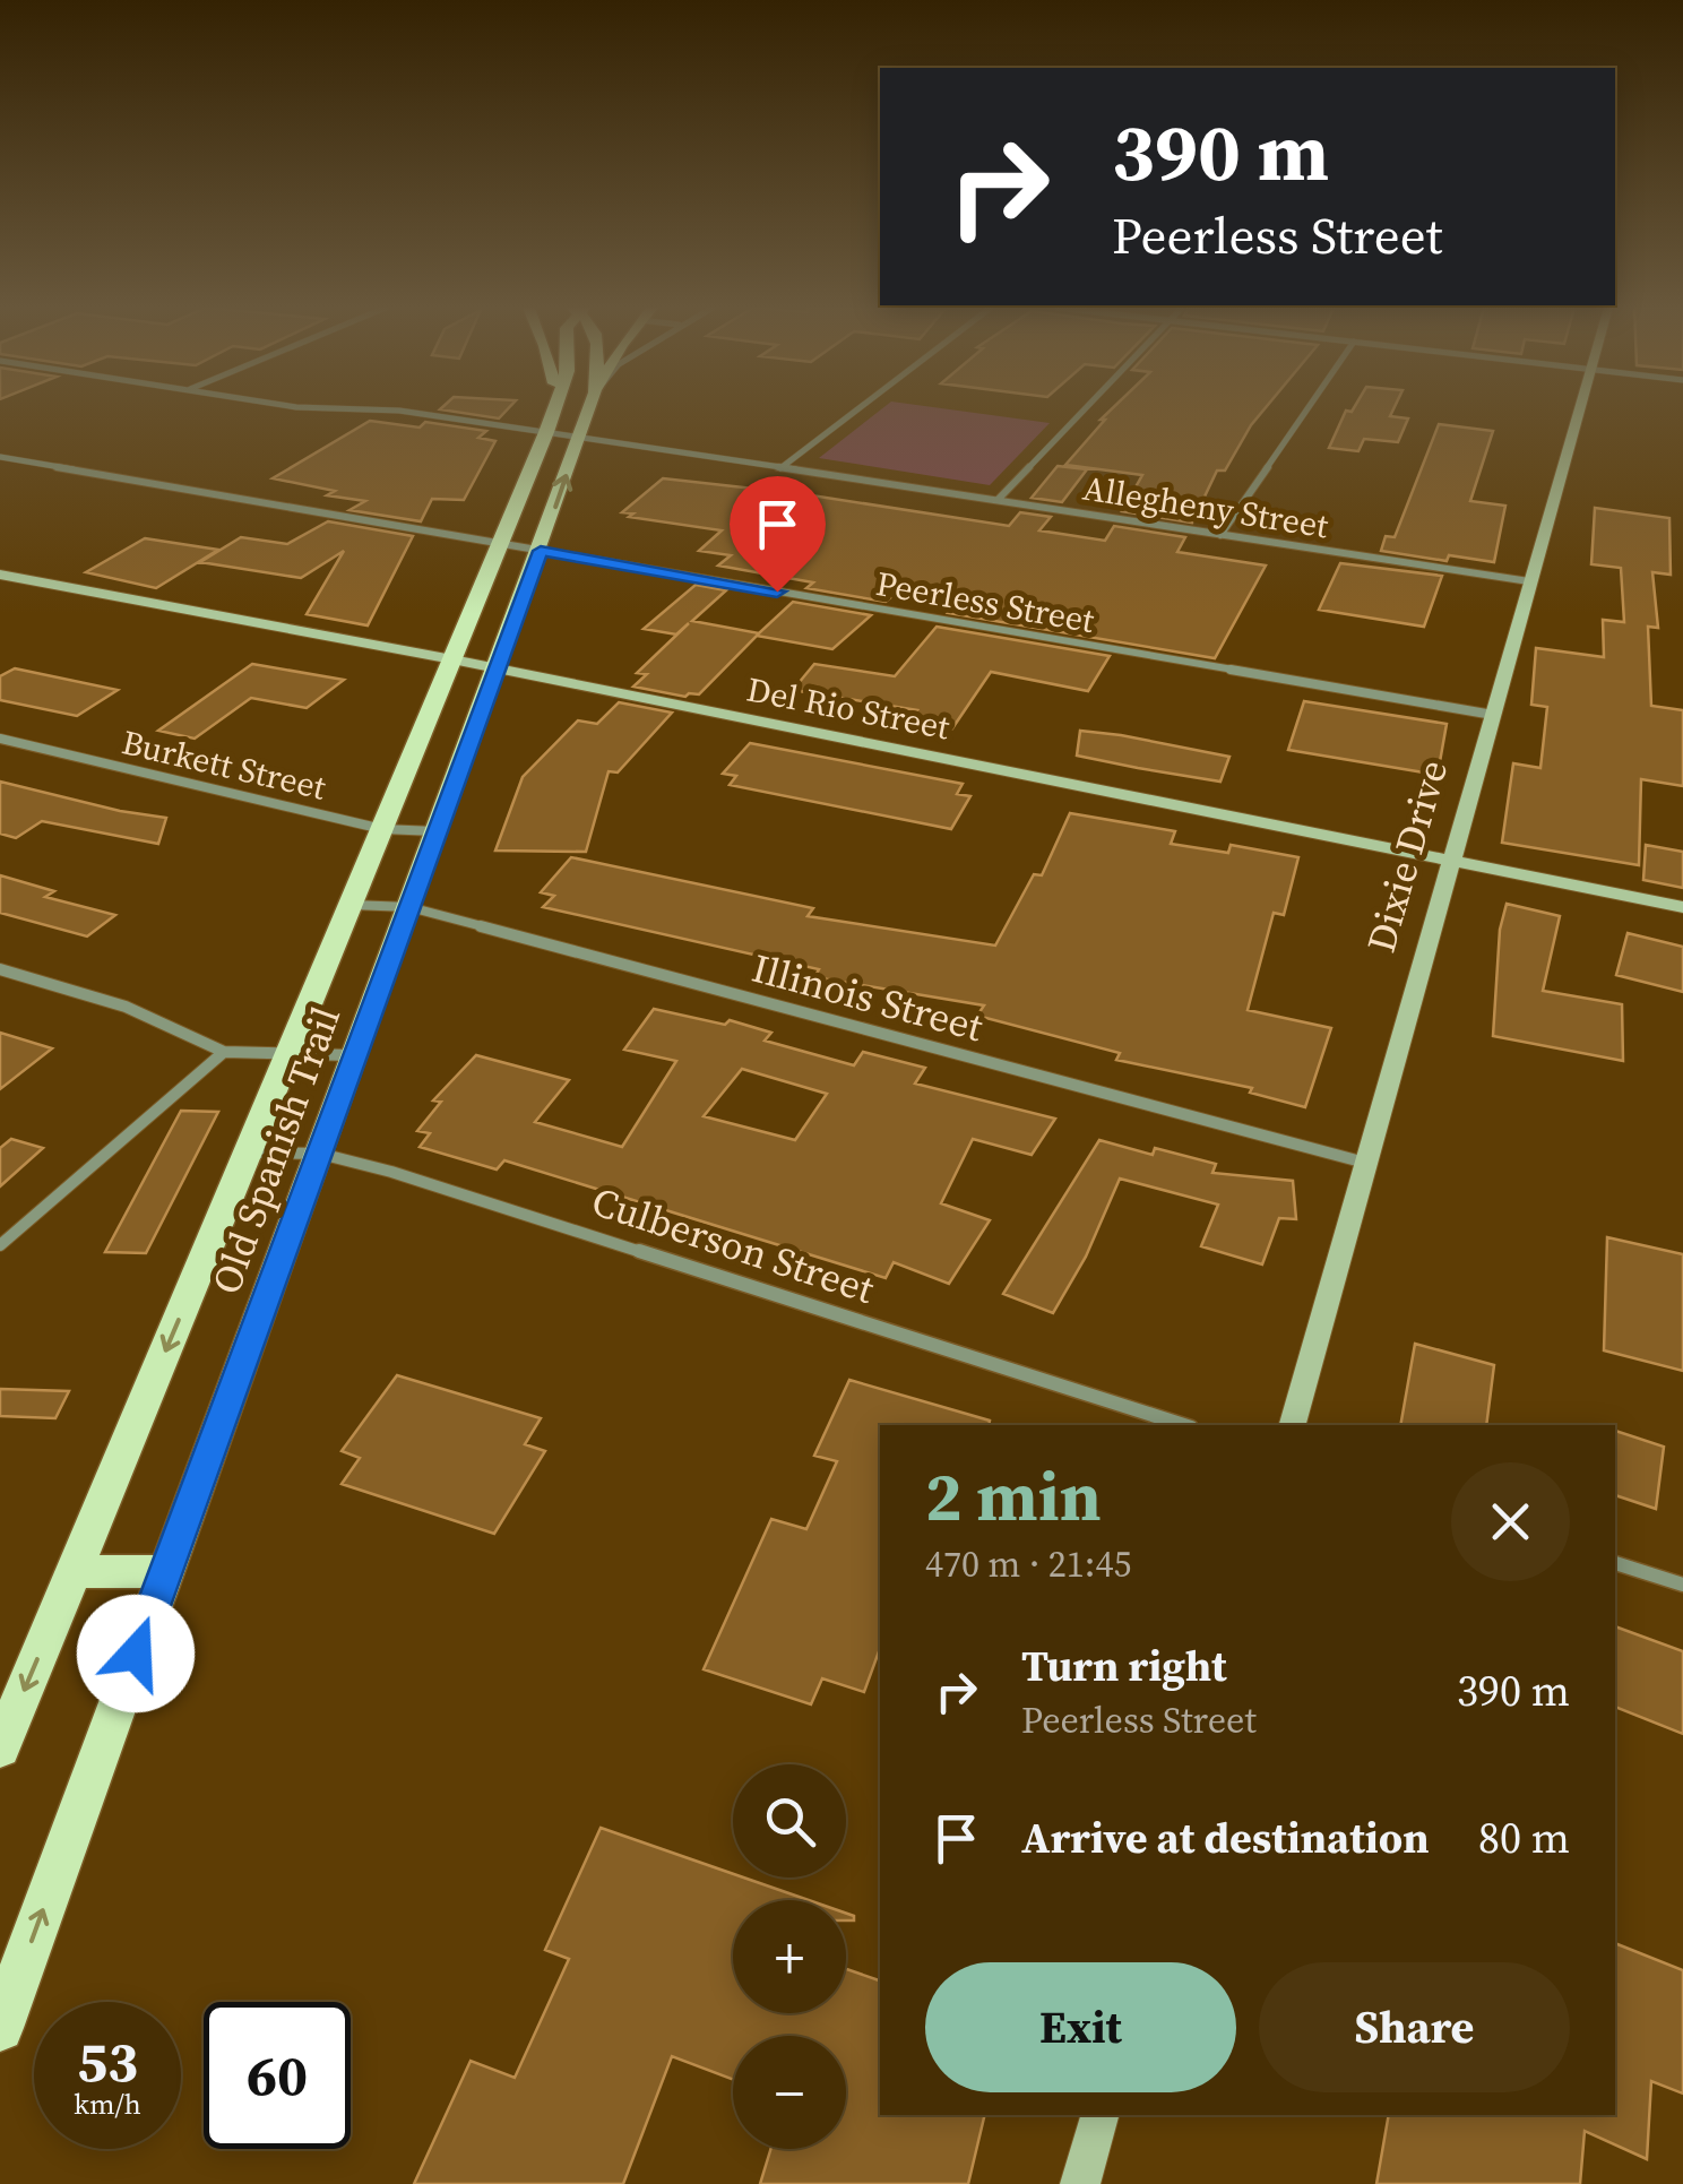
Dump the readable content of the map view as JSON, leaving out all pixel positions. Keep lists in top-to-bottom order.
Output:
{
  "streets": {
    "main road": ["Old Spanish Trail"],
    "street": [
      "Allegheny Street",
      "Peerless Street",
      "Del Rio Street",
      "Burkett Street",
      "Dixie Drive",
      "Illinois Street",
      "Culberson Street"
    ]
  },
  "crossings": [
    ["Allegheny Street", "Dixie Drive"],
    ["Allegheny Street", "Old Spanish Trail"],
    ["Peerless Street", "Dixie Drive"],
    ["Peerless Street", "Old Spanish Trail"],
    ["Del Rio Street", "Dixie Drive"],
    ["Del Rio Street", "Old Spanish Trail"],
    ["Burkett Street", "Old Spanish Trail"],
    ["Dixie Drive", "Illinois Street"],
    ["Illinois Street", "Old Spanish Trail"],
    ["Old Spanish Trail", "Culberson Street"]
  ],
  "page": {
    "turn": ["390 m", "Peerless Street"],
    "heading": ["2 min", "470 m · 21:45"],
    "list": [
      {
        "name": "Turn right",
        "note": "Peerless Street",
        "value": "390 m"
      },
      {
        "name": "Arrive at destination",
        "value": "80 m"
      }
    ],
    "map_buttons": ["+", "−"],
    "buttons": ["Exit", "Share"],
    "speed": "53 km/h",
    "limit": "60"
  }
}
